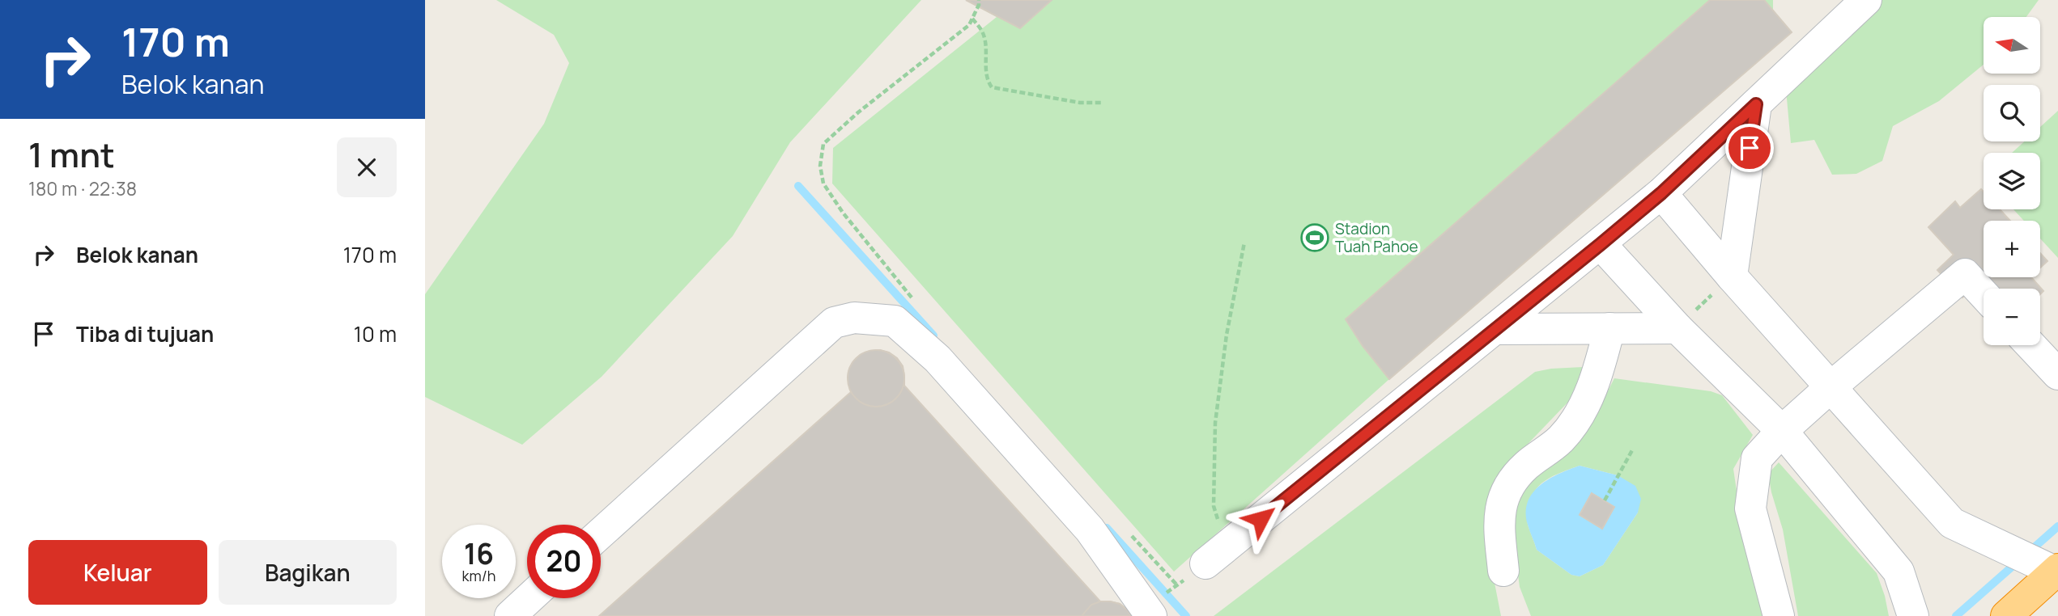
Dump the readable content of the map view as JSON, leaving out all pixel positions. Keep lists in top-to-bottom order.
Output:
{
  "places": {
    "sports": ["Stadion Tuah Pahoe"]
  },
  "north": "left",
  "page": {
    "turn": ["170 m", "Belok kanan"],
    "map_buttons": ["+", "−"],
    "heading": ["1 mnt", "180 m · 22:38"],
    "list": [
      {
        "name": "Belok kanan",
        "value": "170 m"
      },
      {
        "name": "Tiba di tujuan",
        "value": "10 m"
      }
    ],
    "speed": "16 km/h",
    "limit": "20",
    "buttons": ["Keluar", "Bagikan"]
  }
}
